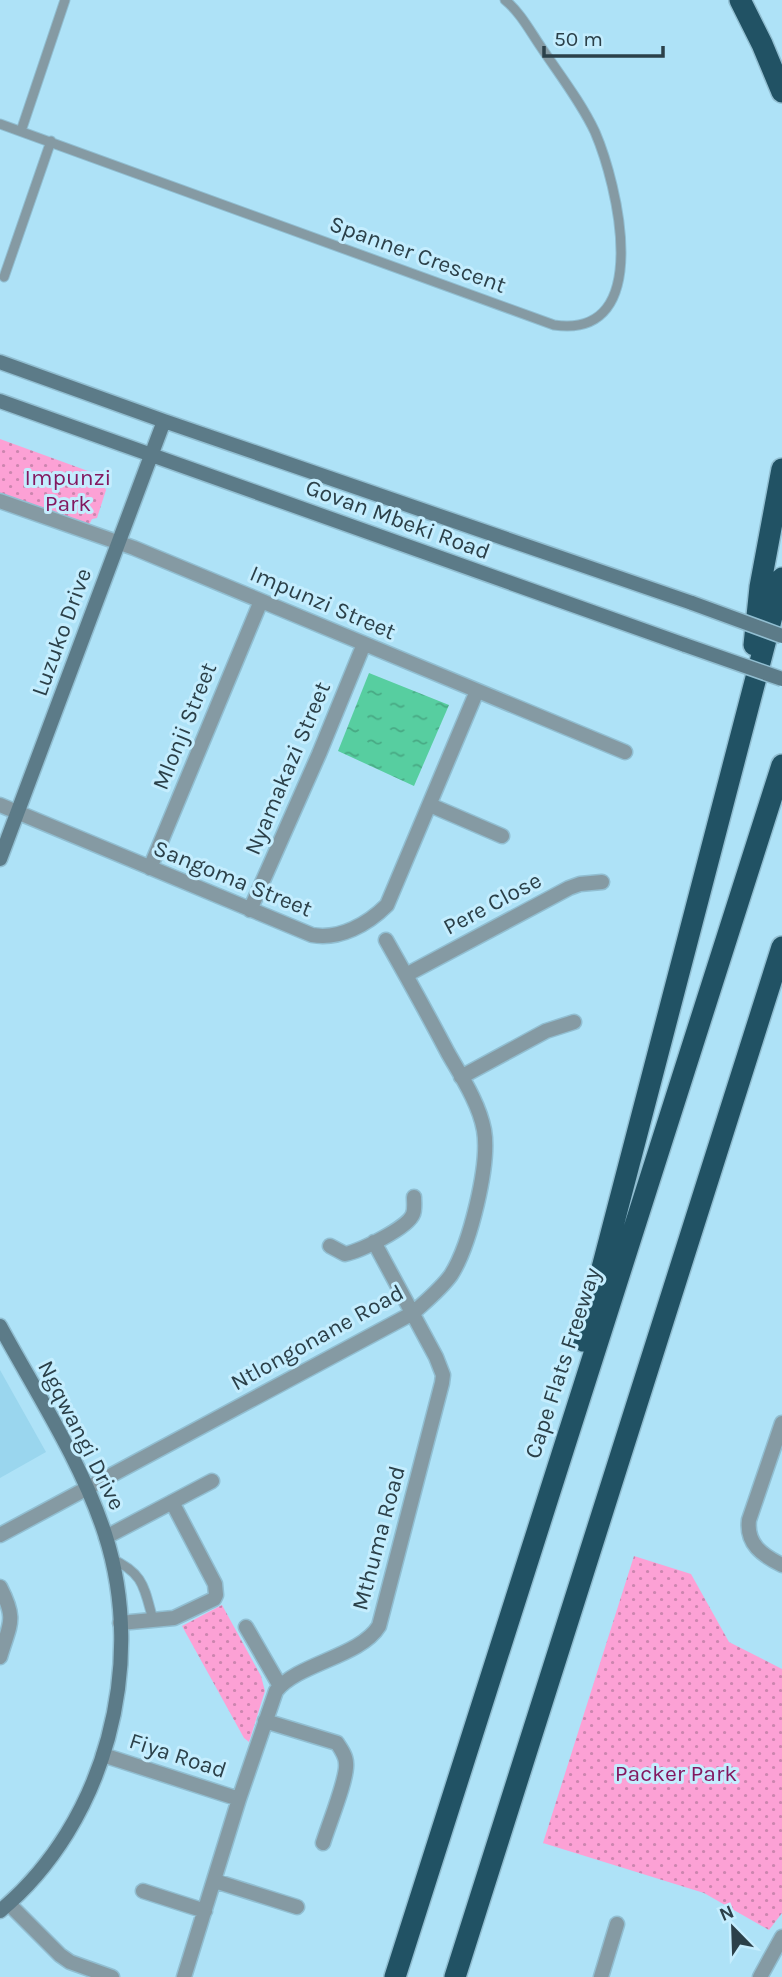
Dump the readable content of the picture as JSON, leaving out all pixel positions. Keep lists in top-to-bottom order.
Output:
{
  "streets": {
    "highway": ["Cape Flats Freeway"],
    "main road": ["Govan Mbeki Road", "Luzuko Drive", "Ngqwangi Drive"],
    "street": [
      "Impunzi Street",
      "Mlonji Street",
      "Nyamakazi Street",
      "Sangoma Street",
      "Pere Close",
      "Ntlongonane Road",
      "Mthuma Road",
      "Fiya Road"
    ],
    "lane": ["Spanner Crescent"]
  },
  "crossings": [
    ["Govan Mbeki Road", "Luzuko Drive"],
    ["Impunzi Street", "Luzuko Drive"],
    ["Impunzi Street", "Mlonji Street"],
    ["Impunzi Street", "Nyamakazi Street"],
    ["Impunzi Street", "Sangoma Street"],
    ["Luzuko Drive", "Sangoma Street"],
    ["Mlonji Street", "Sangoma Street"],
    ["Nyamakazi Street", "Sangoma Street"],
    ["Pere Close", "Ntlongonane Road"],
    ["Ntlongonane Road", "Ngqwangi Drive"],
    ["Ntlongonane Road", "Mthuma Road"],
    ["Ngqwangi Drive", "Fiya Road"]
  ],
  "parks": ["Impunzi Park", "Packer Park"],
  "scale_bar": "50 m",
  "north": "top left"
}
